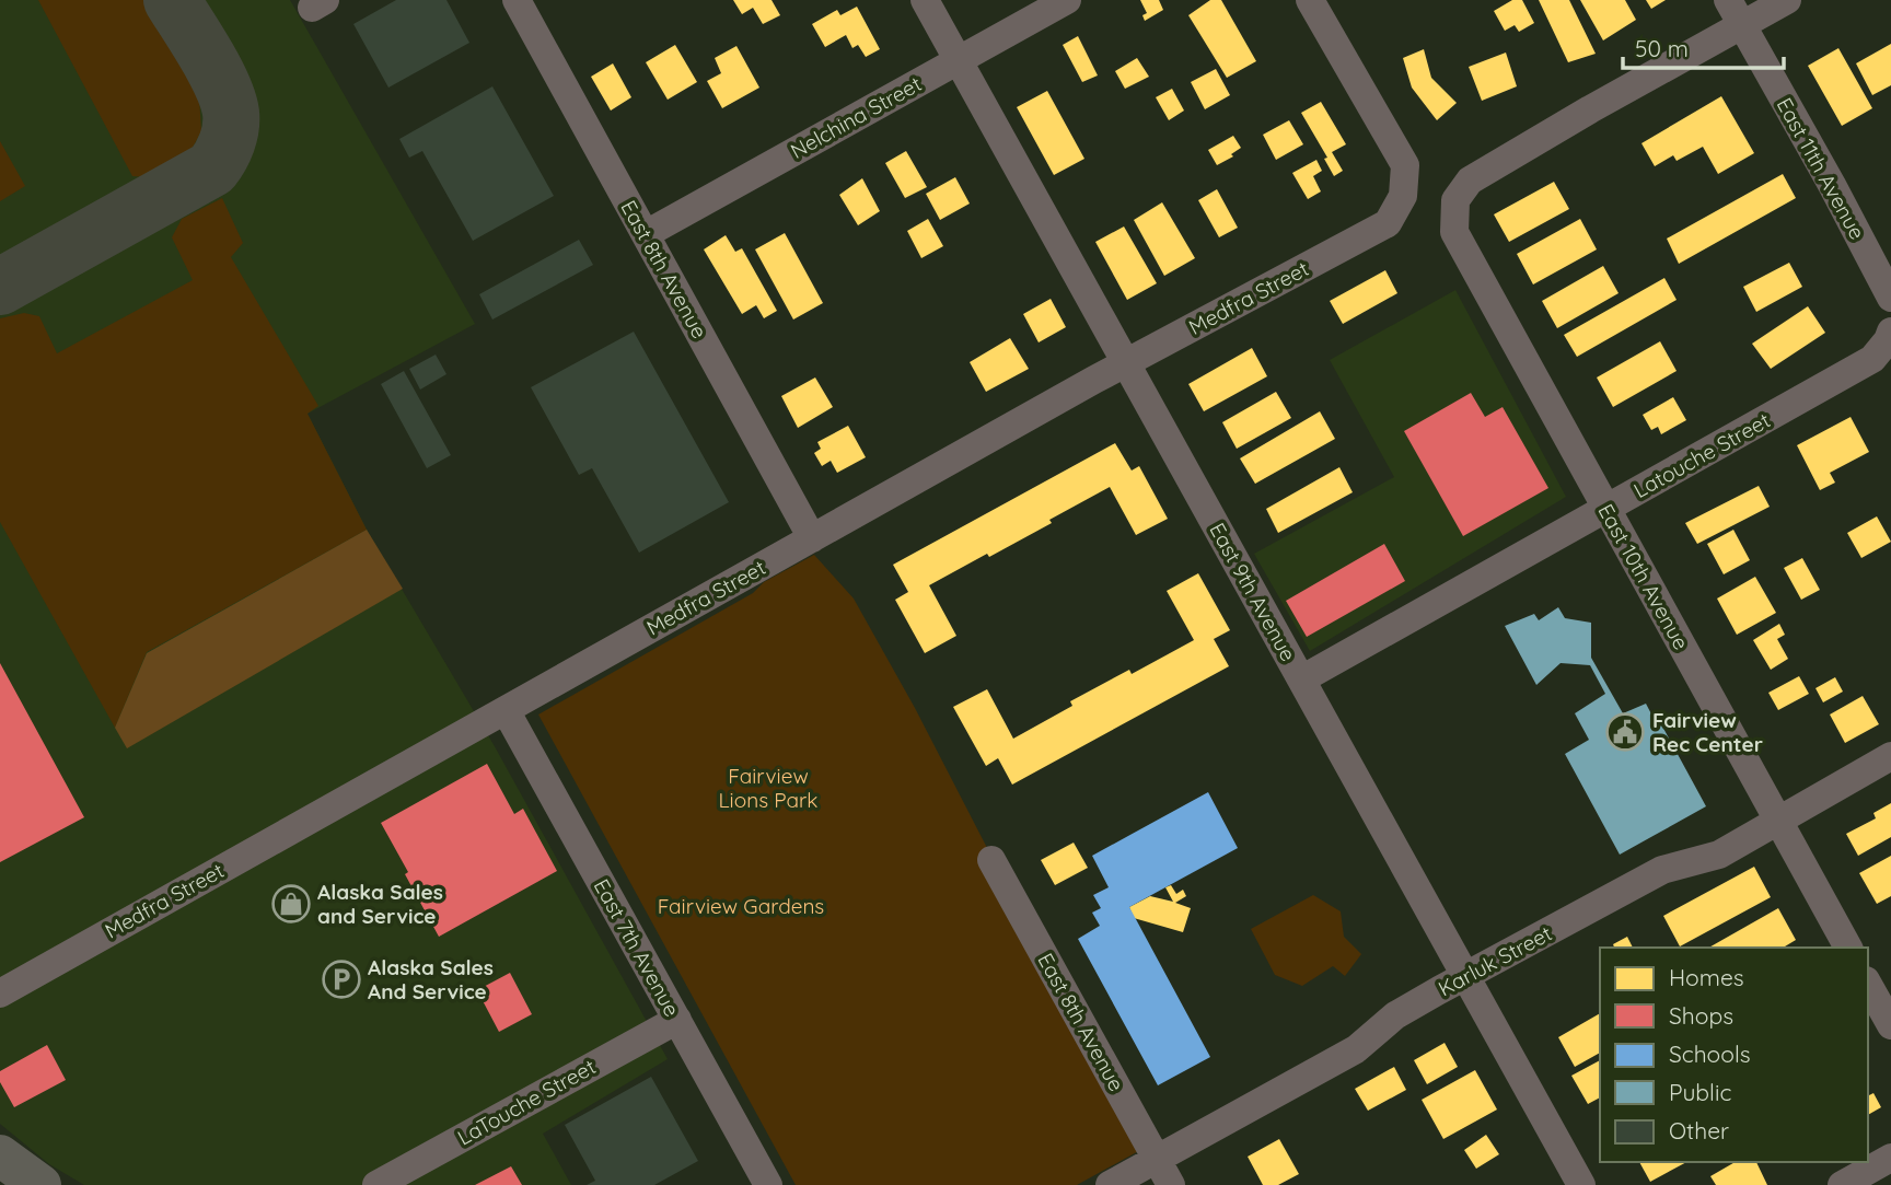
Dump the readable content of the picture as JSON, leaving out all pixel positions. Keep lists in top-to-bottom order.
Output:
{
  "streets": {
    "street": [
      "Nelchina Street",
      "East 11th Avenue",
      "East 8th Avenue",
      "Medfra Street",
      "Latouche Street",
      "East 10th Avenue",
      "East 9th Avenue",
      "East 7th Avenue",
      "Karluk Street",
      "LaTouche Street"
    ]
  },
  "crossings": [
    ["Nelchina Street", "East 8th Avenue"],
    ["Nelchina Street", "East 9th Avenue"],
    ["East 11th Avenue", "East 10th Avenue"],
    ["East 8th Avenue", "Medfra Street"],
    ["East 8th Avenue", "Karluk Street"],
    ["Medfra Street", "East 9th Avenue"],
    ["Medfra Street", "East 7th Avenue"],
    ["Latouche Street", "East 10th Avenue"],
    ["Latouche Street", "East 9th Avenue"],
    ["East 10th Avenue", "Karluk Street"],
    ["East 9th Avenue", "Karluk Street"],
    ["East 7th Avenue", "LaTouche Street"]
  ],
  "parks": ["Fairview Lions Park", "Fairview Gardens"],
  "places": {
    "public building": ["Fairview Rec Center"],
    "shop": ["Alaska Sales and Service"],
    "parking": ["Alaska Sales And Service"]
  },
  "legend": [
    "Homes",
    "Shops",
    "Schools",
    "Public",
    "Other"
  ],
  "scale_bar": "50 m"
}
